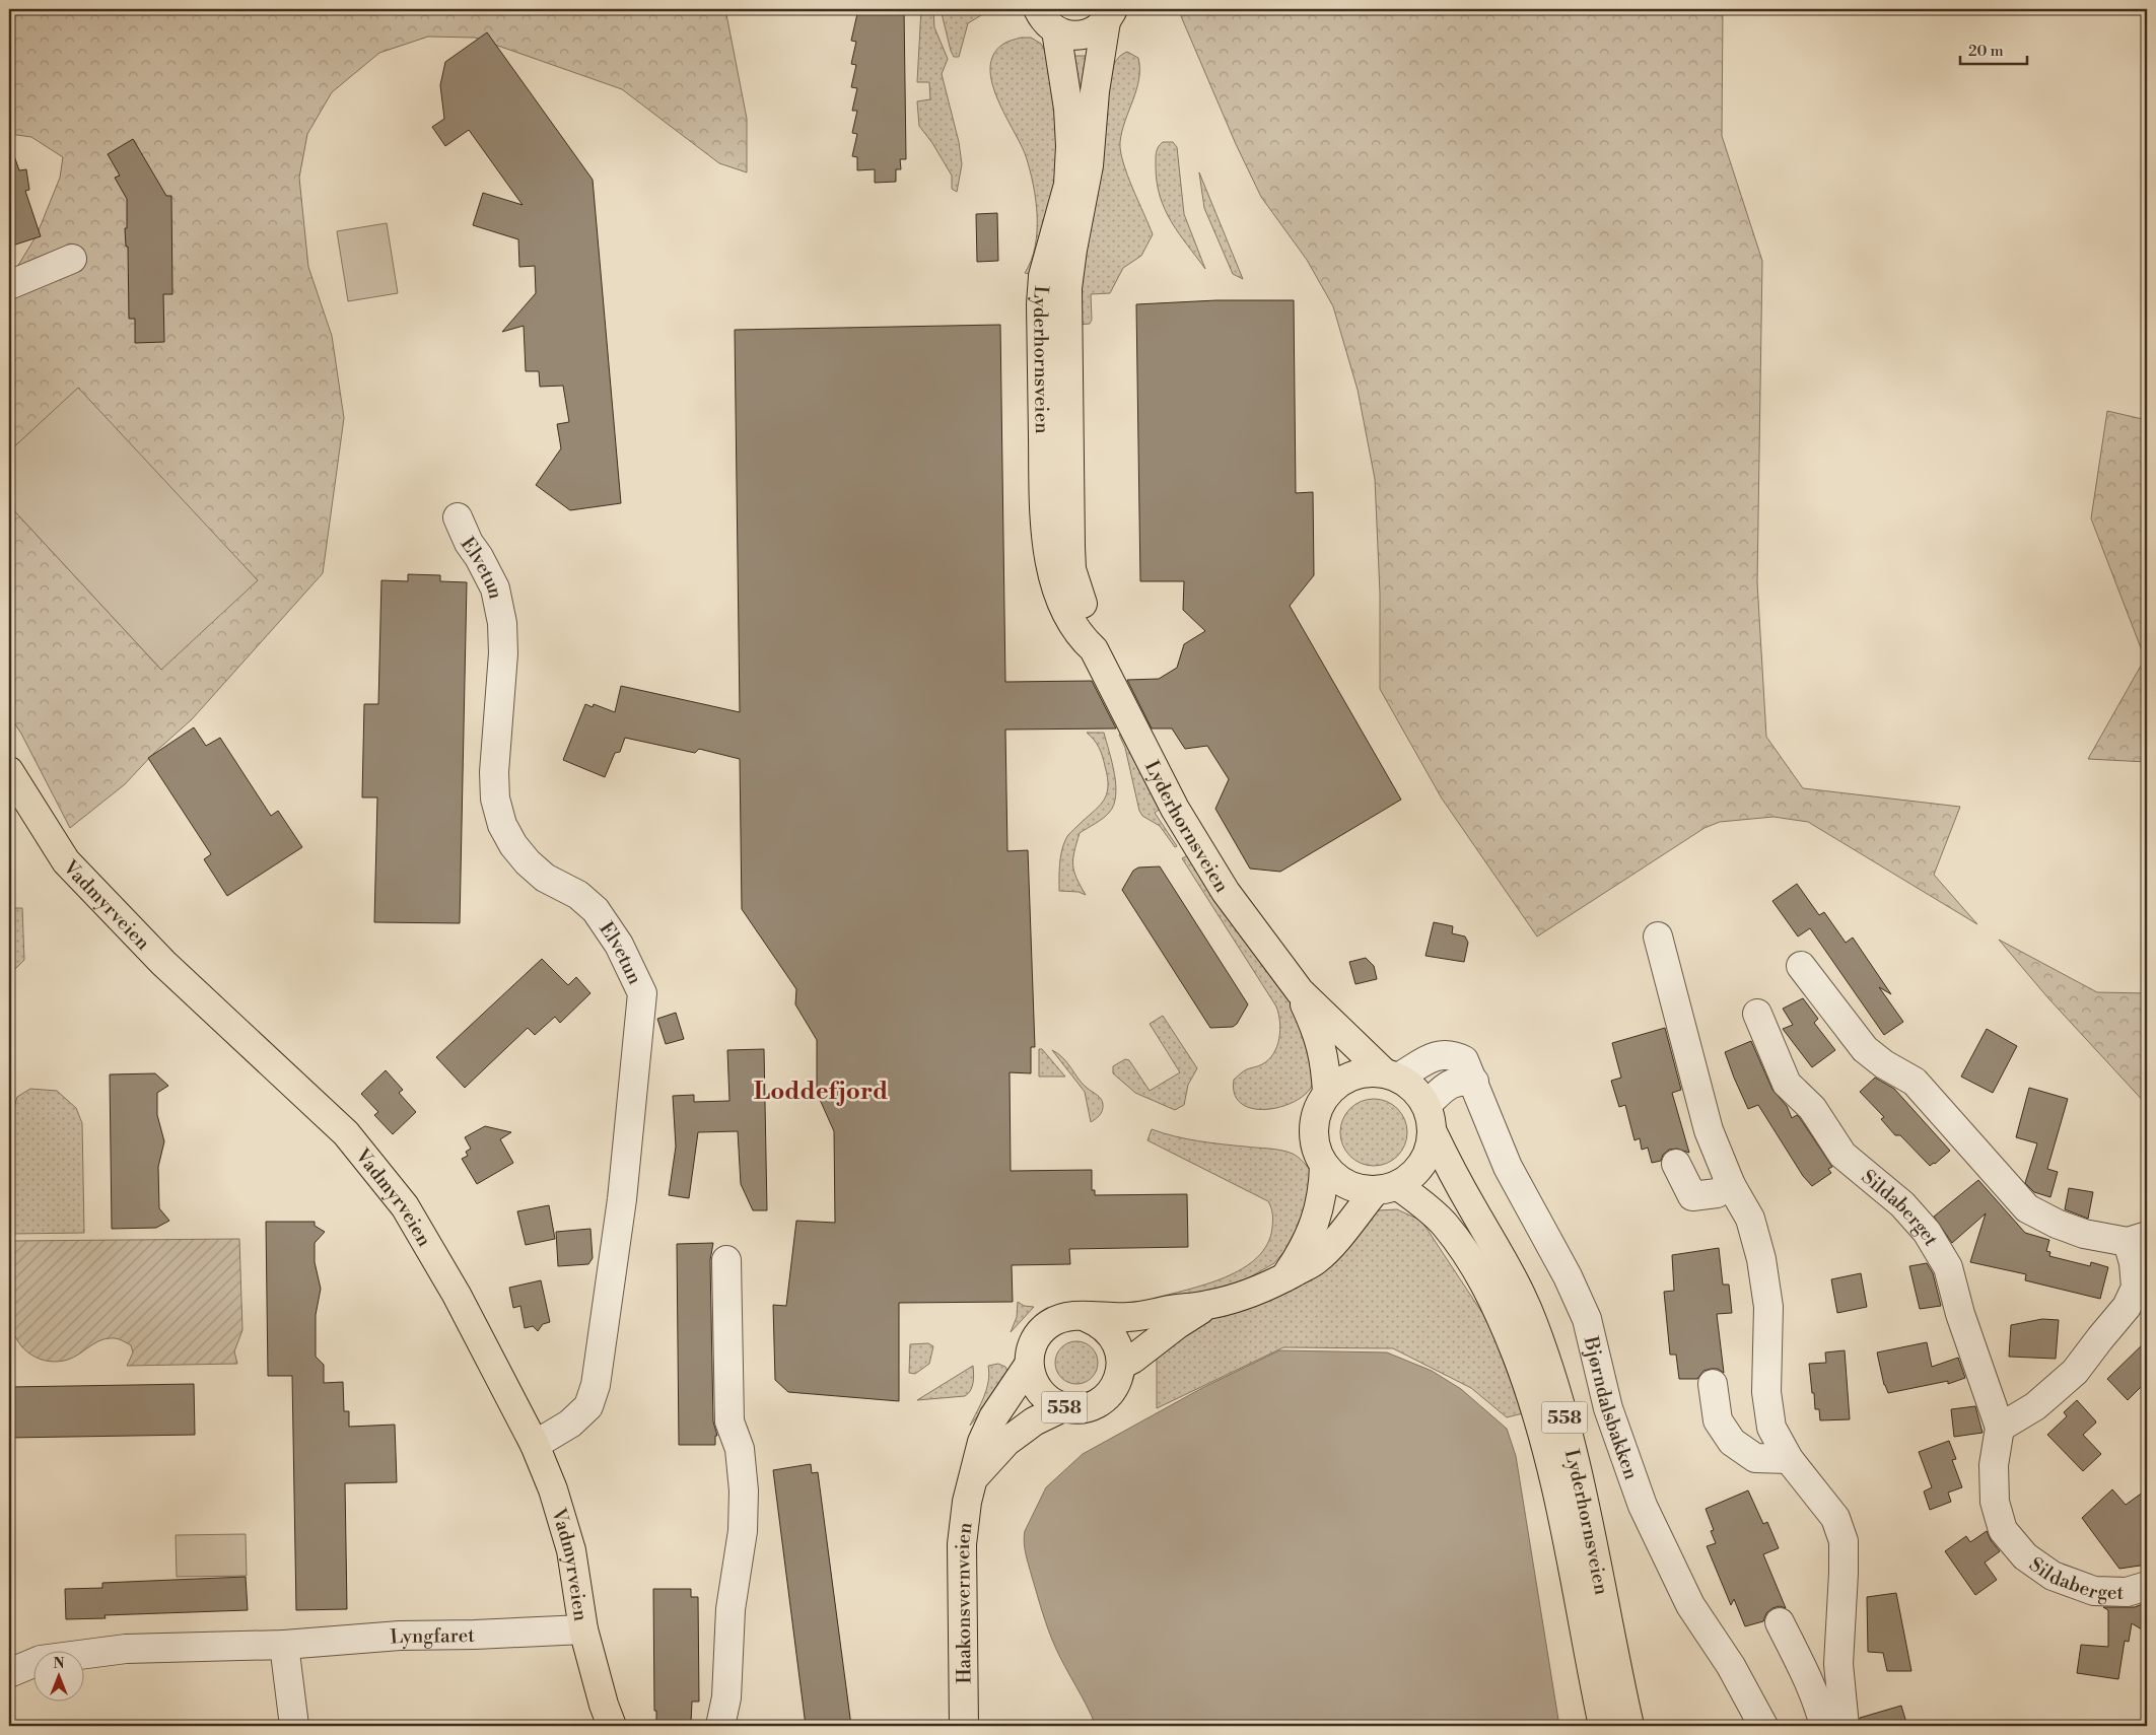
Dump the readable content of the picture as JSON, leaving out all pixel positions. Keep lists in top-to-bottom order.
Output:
{
  "streets": {
    "main road": [
      "Lyderhornsveien",
      "Vadmyrveien",
      "558",
      "Haakonsvernveien"
    ],
    "street": [
      "Elvetun",
      "Sildaberget",
      "Bjørndalsbakken",
      "Lyngfaret"
    ]
  },
  "crossings": [
    ["Lyderhornsveien", "558"],
    ["Lyderhornsveien", "Bjørndalsbakken"],
    ["Elvetun", "Vadmyrveien"],
    ["Vadmyrveien", "Lyngfaret"],
    ["558", "Bjørndalsbakken"],
    ["558", "Haakonsvernveien"]
  ],
  "districts": ["Loddefjord"],
  "scale_bar": "20 m",
  "north": "top"
}
